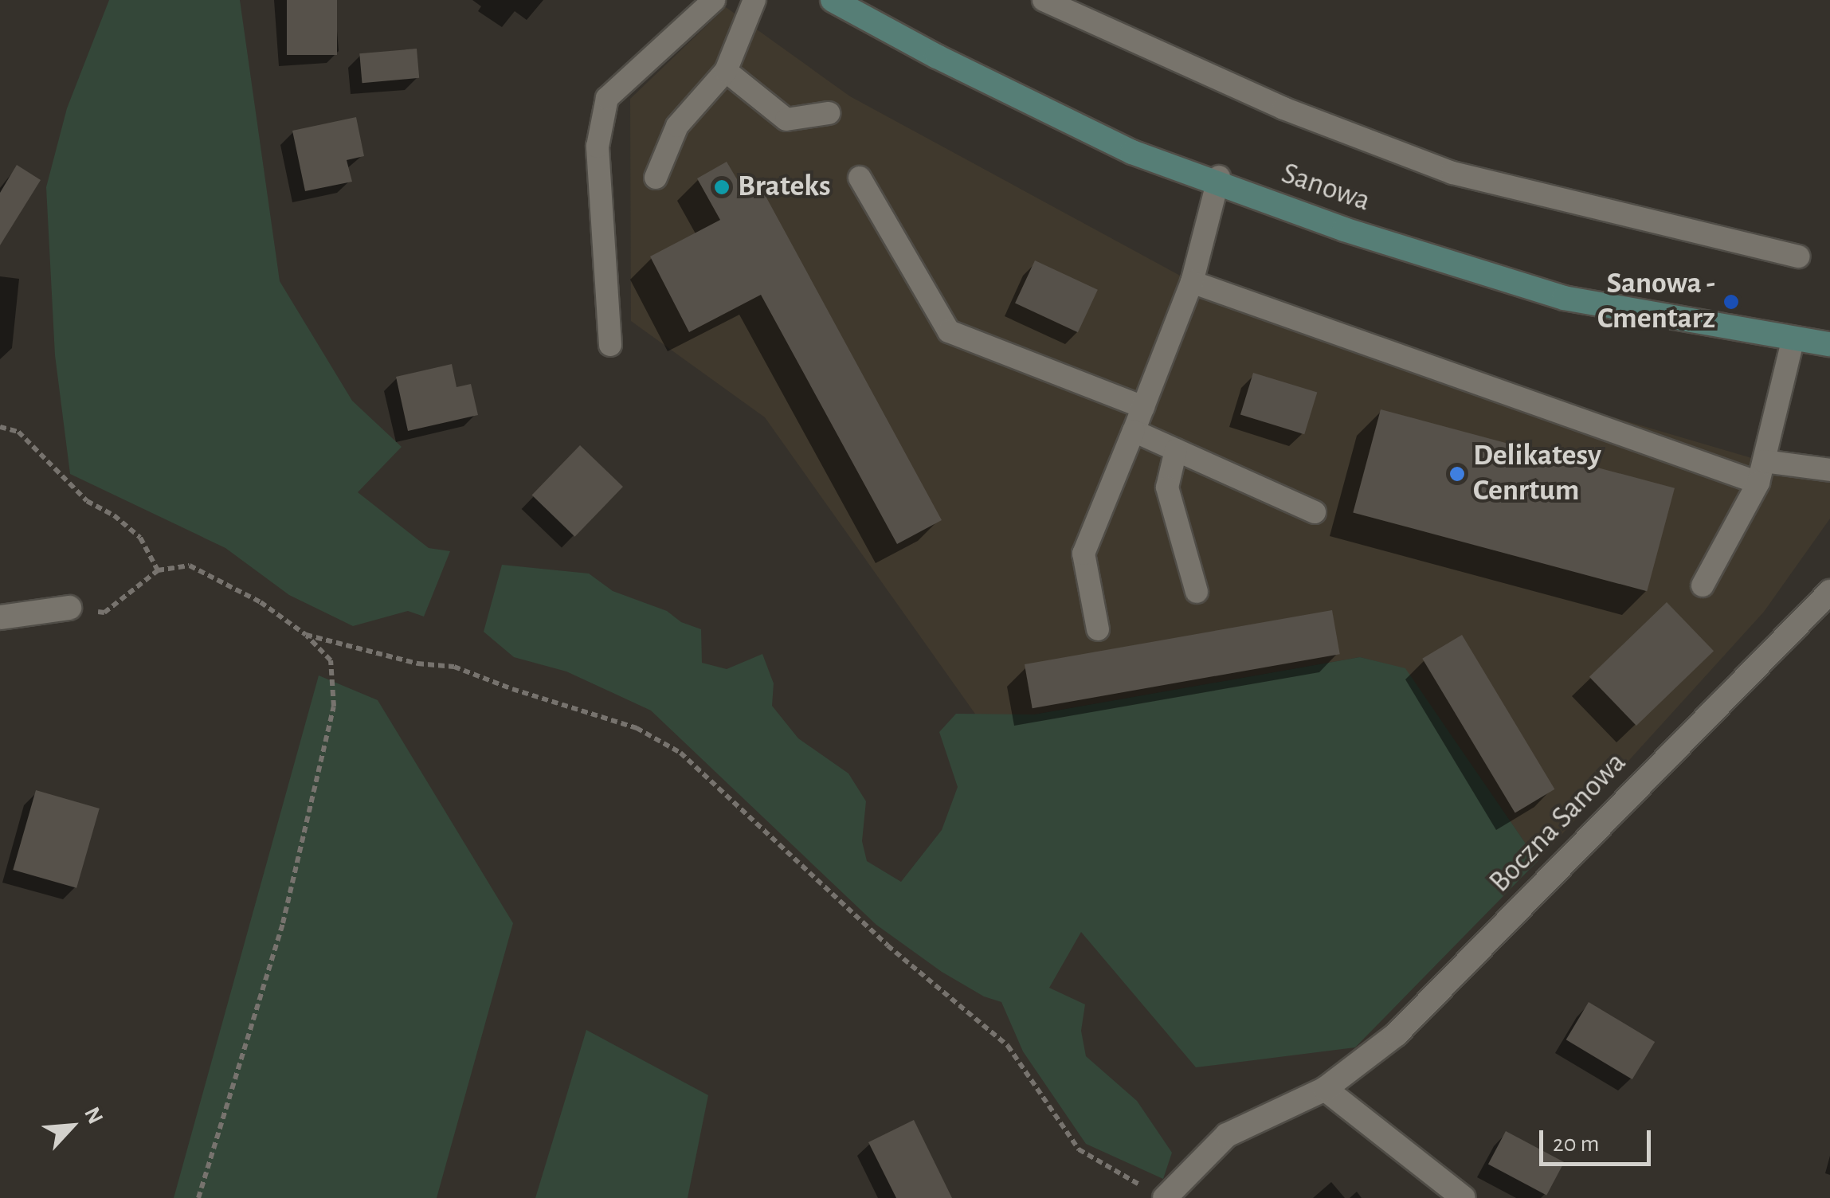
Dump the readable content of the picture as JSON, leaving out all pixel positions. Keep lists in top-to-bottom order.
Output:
{
  "streets": {
    "main road": ["Sanowa"],
    "street": ["Boczna Sanowa"]
  },
  "places": ["Brateks", "Sanowa - Cmentarz", "Delikatesy Cenrtum"],
  "scale_bar": "20 m",
  "north": "top right"
}
